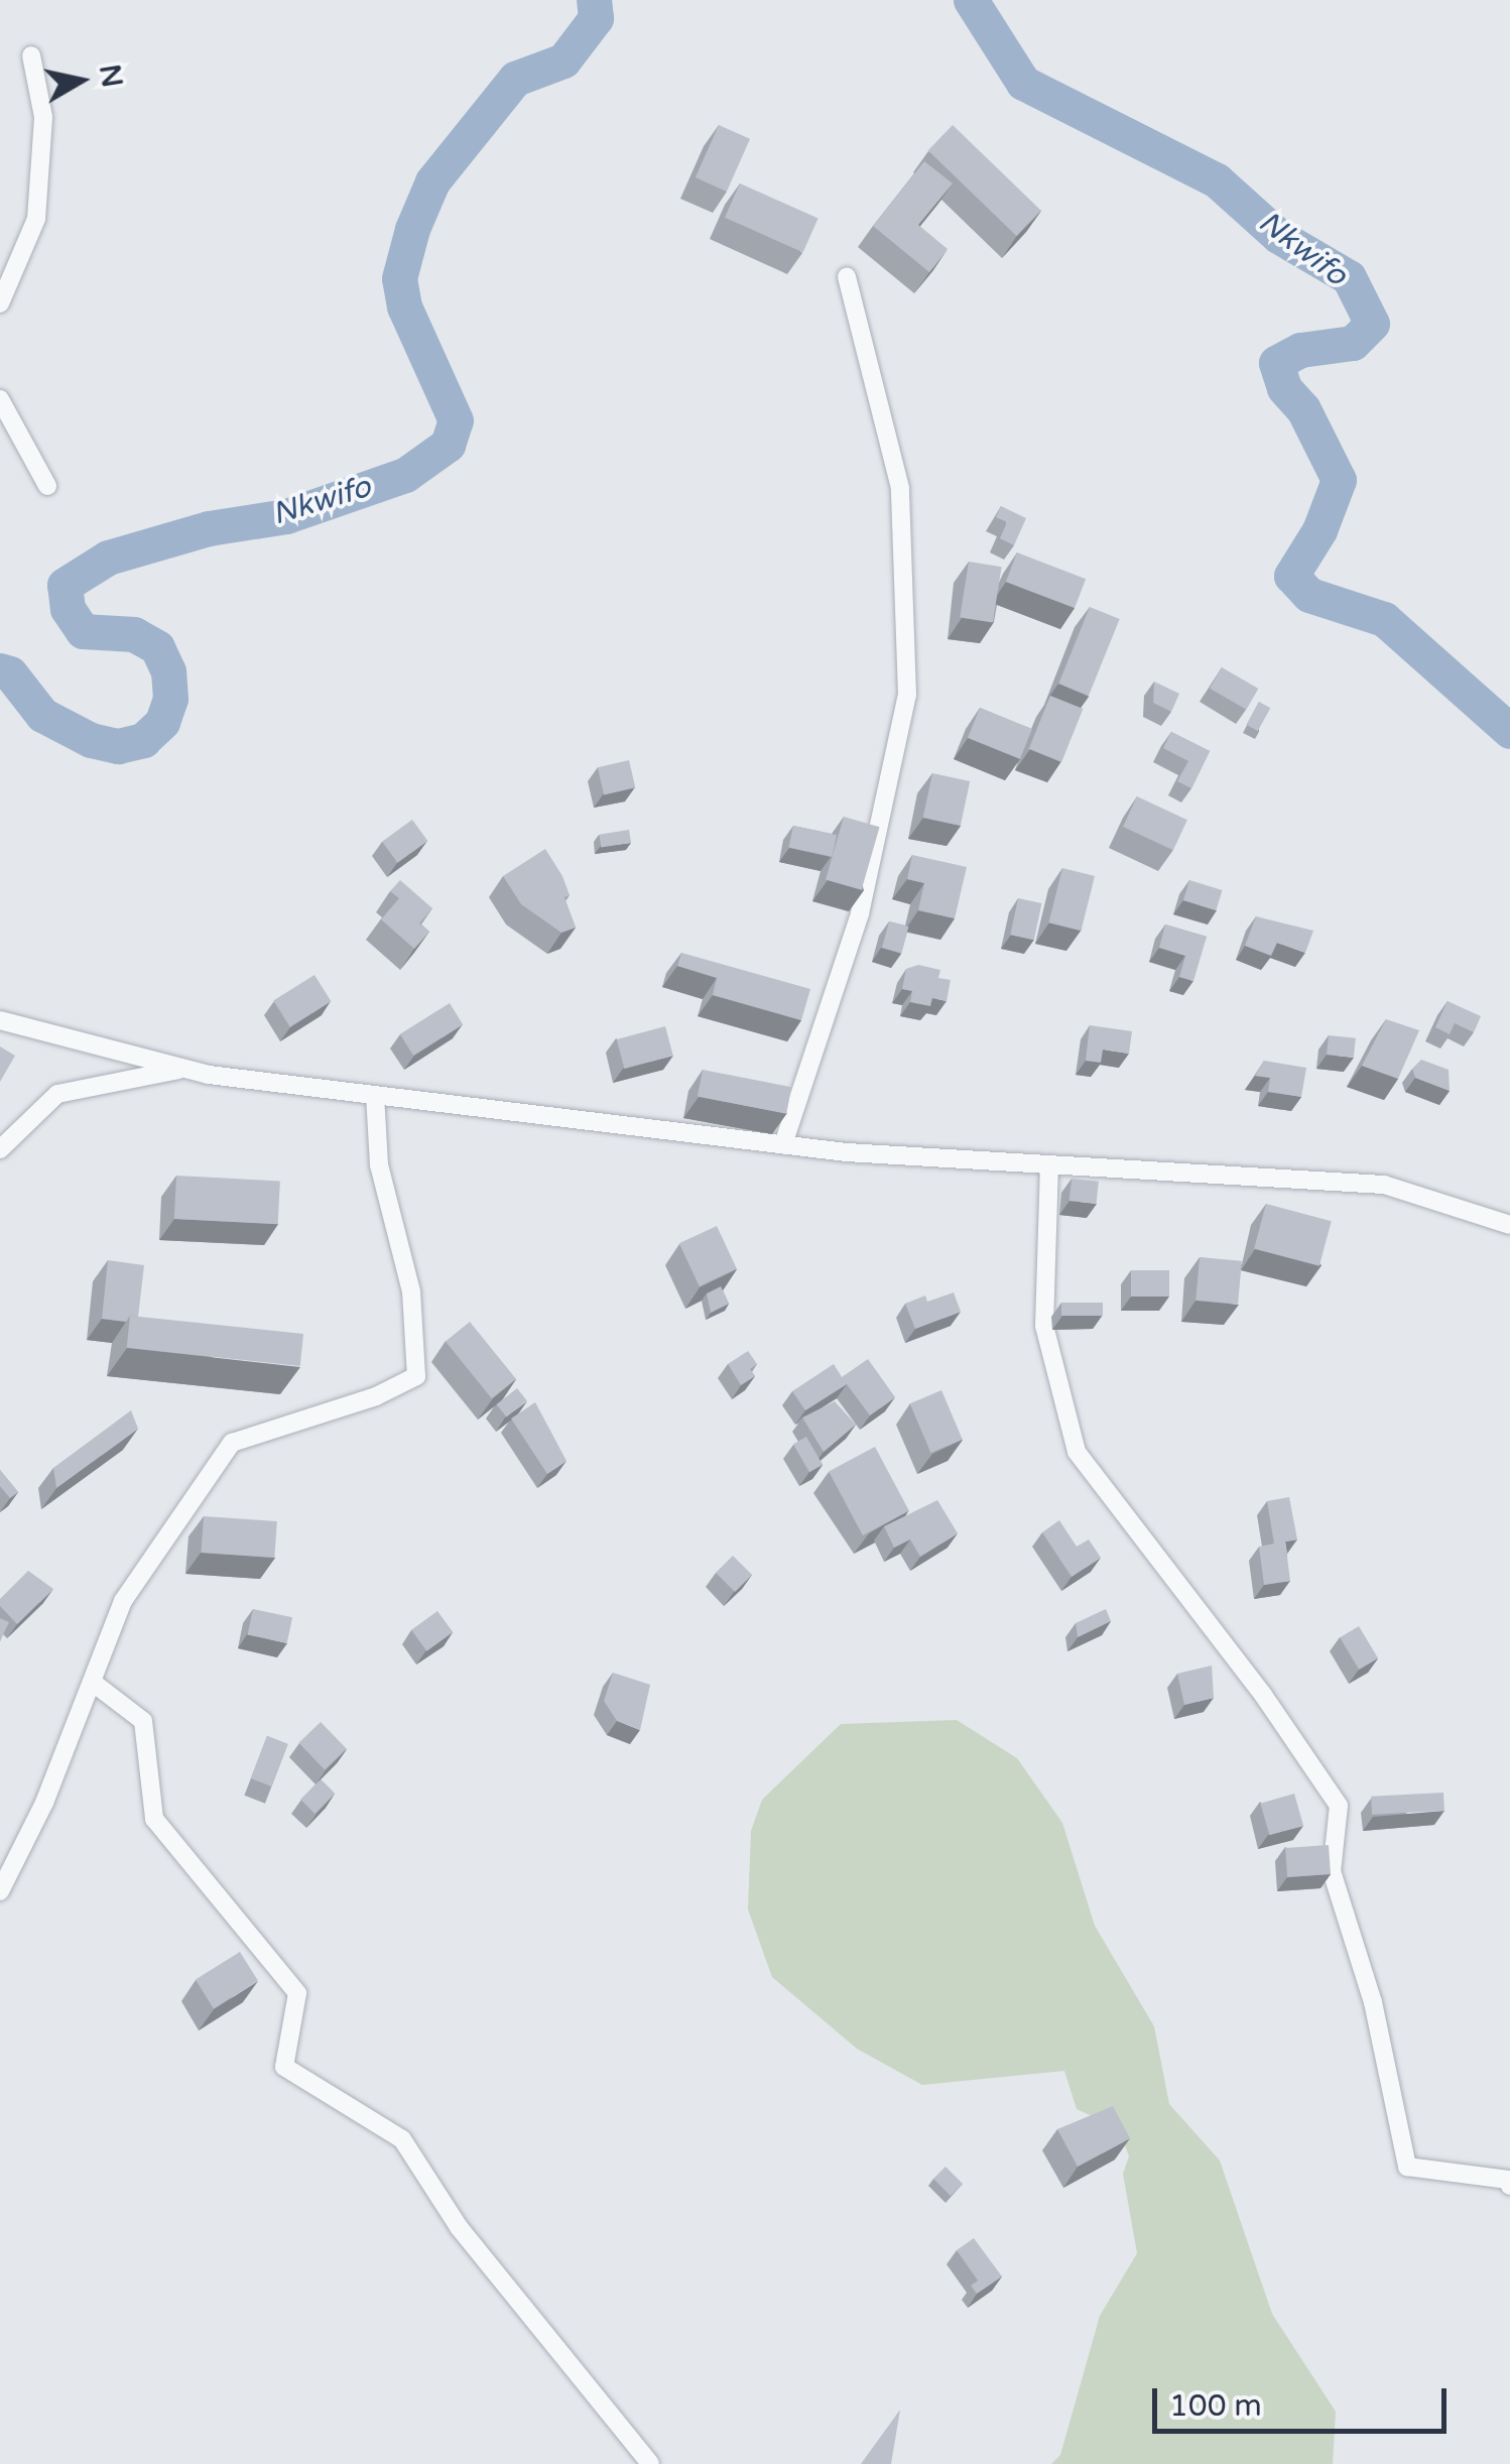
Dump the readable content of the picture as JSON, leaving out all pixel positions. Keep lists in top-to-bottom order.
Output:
{
  "water": ["Nkwifo"],
  "scale_bar": "100 m",
  "north": "right"
}
